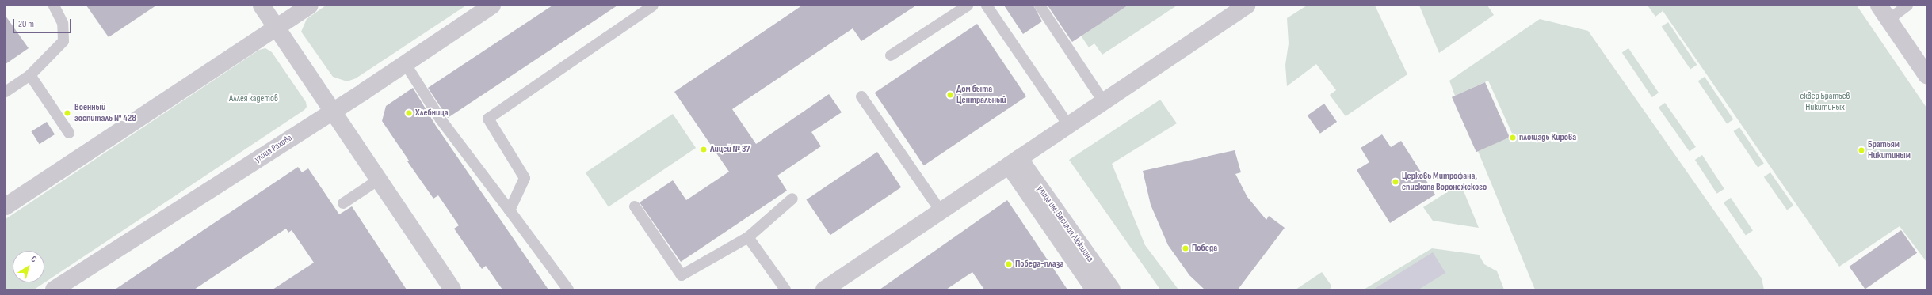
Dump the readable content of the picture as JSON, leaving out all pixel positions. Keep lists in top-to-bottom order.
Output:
{
  "streets": {
    "street": ["улица Рахова", "улица им. Василия Люкшина"]
  },
  "parks": ["сквер Братьев Никитиных", "Аллея кадетов"],
  "places": [
    "Дом быта Центральный",
    "Военный госпиталь № 428",
    "Хлебница",
    "площадь Кирова",
    "Лицей № 37",
    "Братьям Никитиным",
    "Церковь Митрофана, епископа Воронежского",
    "Победа",
    "Победа-плаза"
  ],
  "scale_bar": "20 m",
  "north": "top right"
}
